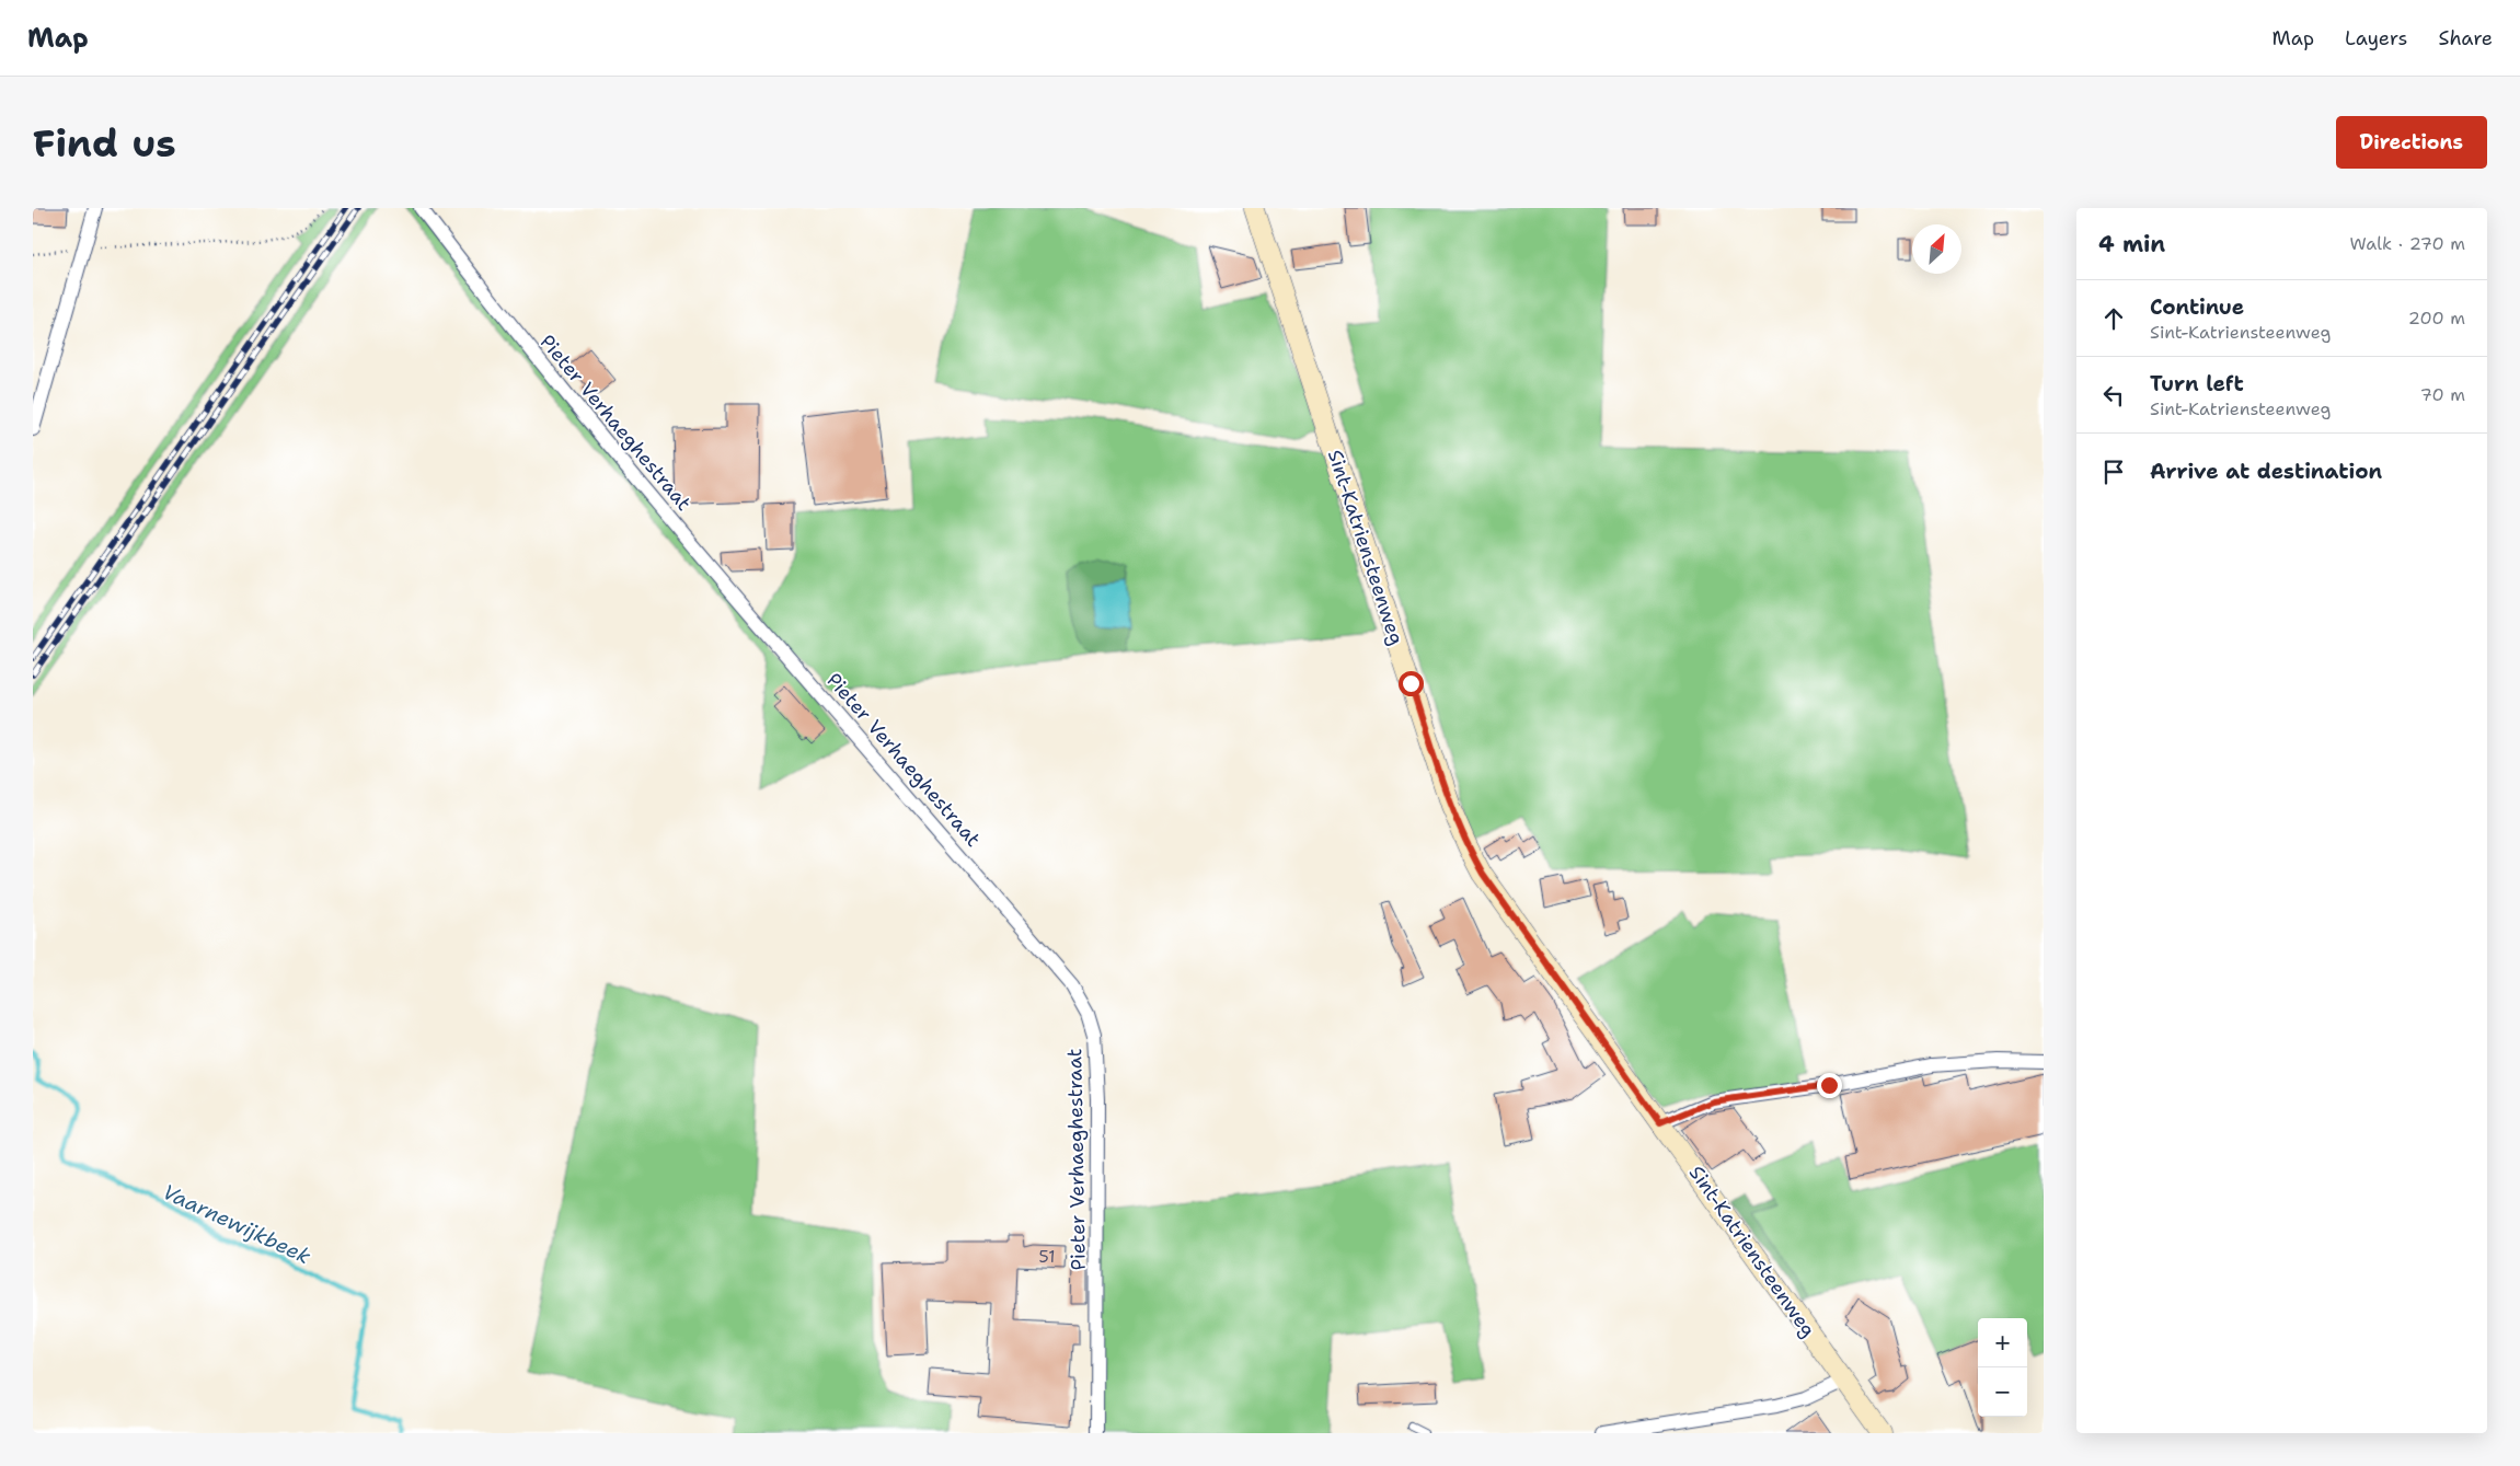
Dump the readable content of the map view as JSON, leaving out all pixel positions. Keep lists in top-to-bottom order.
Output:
{
  "streets": {
    "street": ["Pieter Verhaeghestraat", "Sint-Katriensteenweg"]
  },
  "water": ["Vaarnewijkbeek"],
  "house_numbers": ["51"],
  "north": "top right",
  "page": {
    "header": "Map",
    "nav": ["Map", "Layers", "Share"],
    "buttons": "Directions",
    "title": "Find us",
    "heading": ["4 min", "Walk · 270 m"],
    "list": [
      ["Continue", "Sint-Katriensteenweg", "200 m"],
      ["Turn left", "Sint-Katriensteenweg", "70 m"],
      "Arrive at destination"
    ],
    "map_buttons": ["+", "−"]
  }
}
